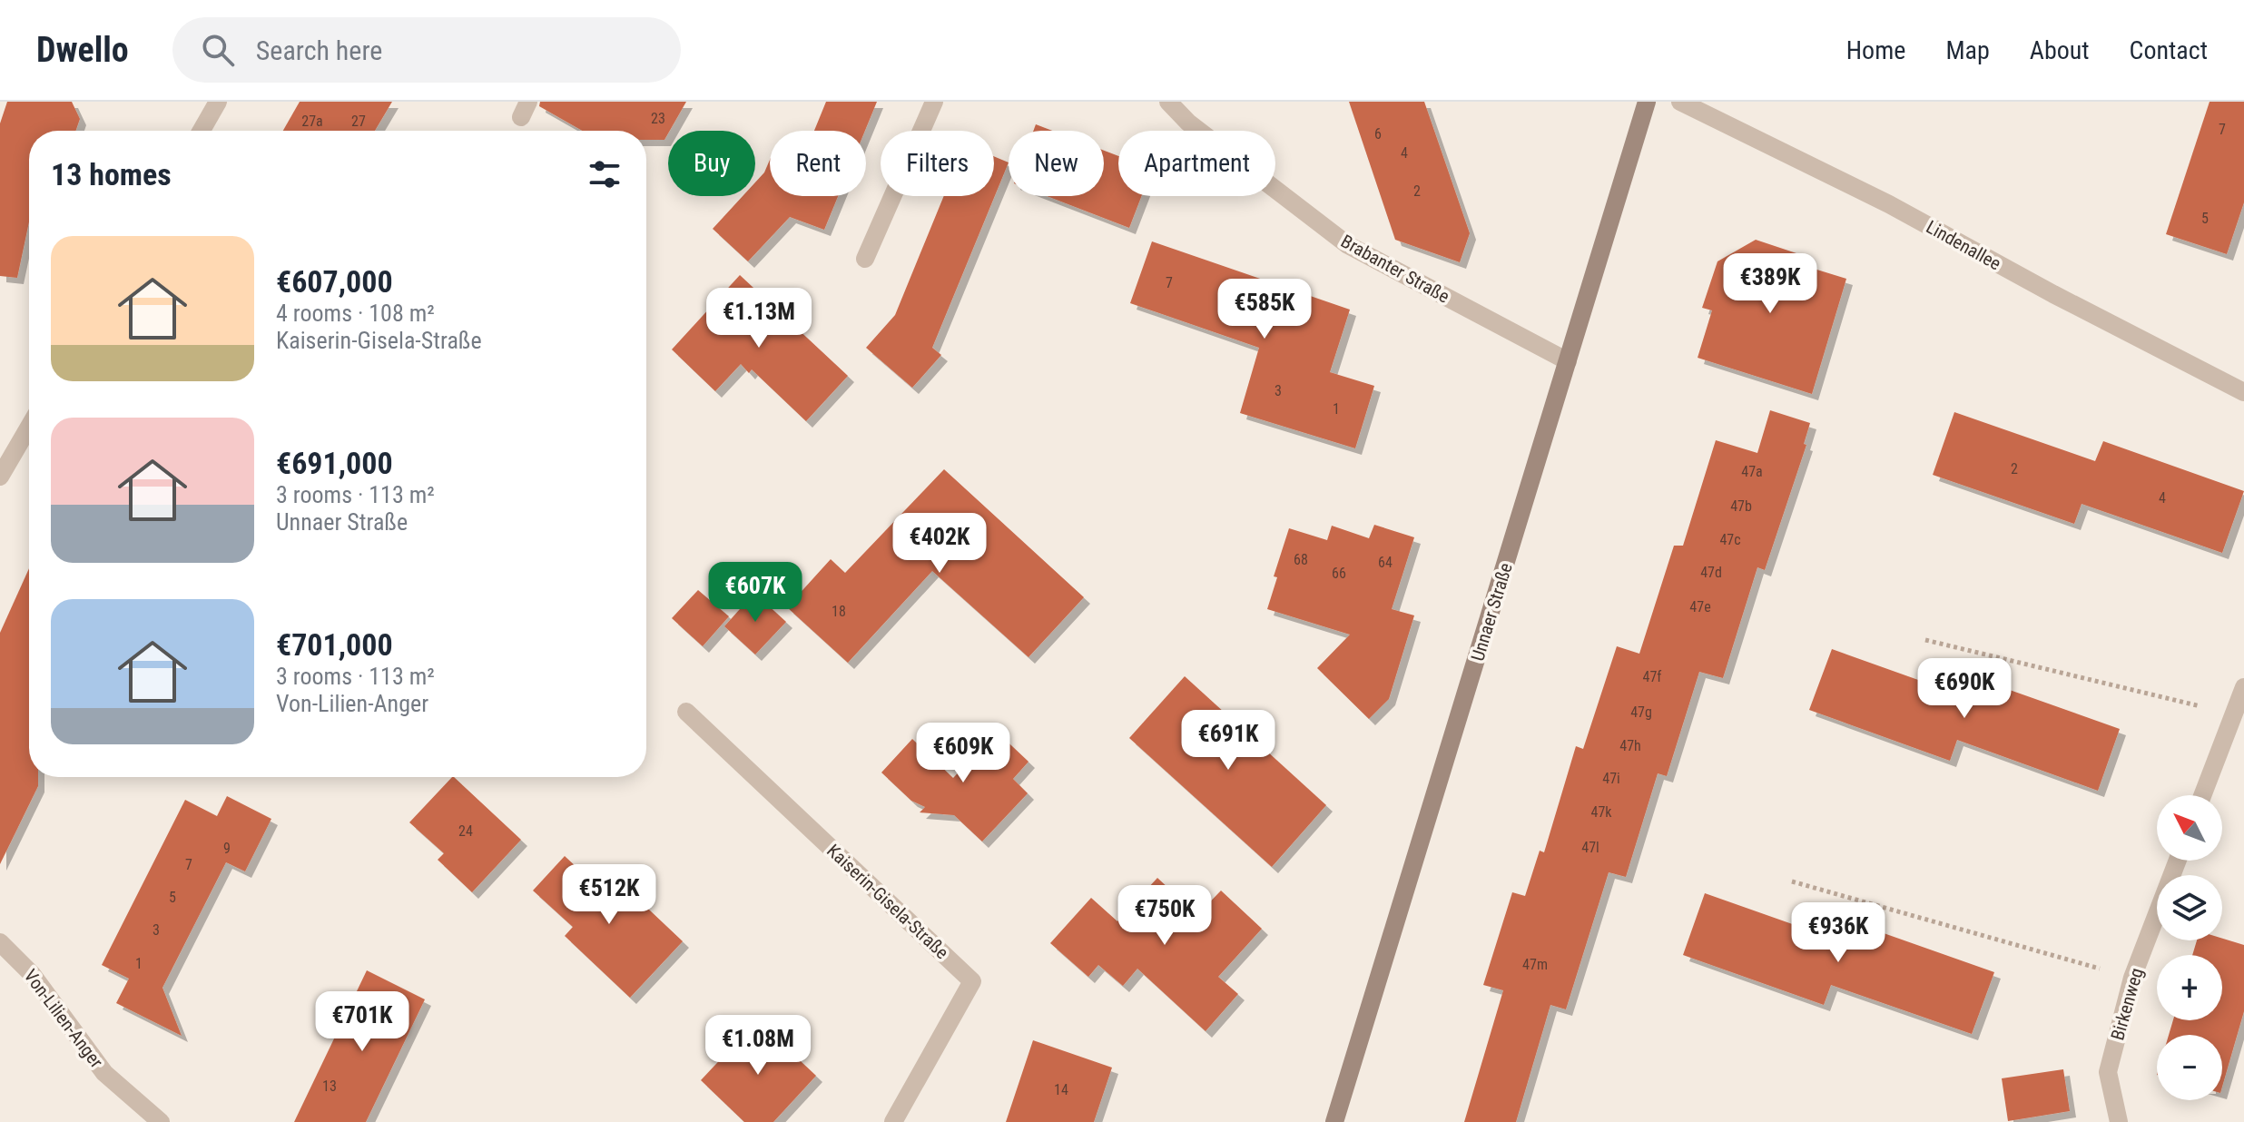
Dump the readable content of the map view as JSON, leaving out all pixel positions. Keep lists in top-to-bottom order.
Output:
{
  "streets": {
    "street": [
      "Lindenallee",
      "Brabanter Straße",
      "Unnaer Straße",
      "Kaiserin-Gisela-Straße",
      "Birkenweg",
      "Von-Lilien-Anger"
    ]
  },
  "crossings": [
    ["Brabanter Straße", "Unnaer Straße"]
  ],
  "house_numbers": [
    "23",
    "27a",
    "27",
    "7",
    "6",
    "4",
    "2",
    "5",
    "7",
    "3",
    "1",
    "2",
    "47a",
    "4",
    "47b",
    "47c",
    "68",
    "64",
    "47d",
    "66",
    "47e",
    "18",
    "47f",
    "47g",
    "47h",
    "47i",
    "47k",
    "24",
    "47l",
    "9",
    "7",
    "5",
    "3",
    "1",
    "47m",
    "13",
    "14"
  ],
  "north": "top left",
  "page": {
    "header": "Dwello",
    "search": "Search here",
    "nav": [
      "Home",
      "Map",
      "About",
      "Contact"
    ],
    "chip": [
      "Buy",
      "Rent",
      "Filters",
      "New",
      "Apartment"
    ],
    "heading": "13 homes",
    "list": [
      {
        "name": "€607,000",
        "note": "4 rooms · 108 m² · Kaiserin-Gisela-Straße"
      },
      {
        "name": "€691,000",
        "note": "3 rooms · 113 m² · Unnaer Straße"
      },
      {
        "name": "€701,000",
        "note": "3 rooms · 113 m² · Von-Lilien-Anger"
      }
    ],
    "price": [
      "€389K",
      "€585K",
      "€1.13M",
      "€402K",
      "€607K",
      "€690K",
      "€691K",
      "€609K",
      "€512K",
      "€750K",
      "€936K",
      "€701K",
      "€1.08M"
    ],
    "map_buttons": ["+", "−"]
  }
}
